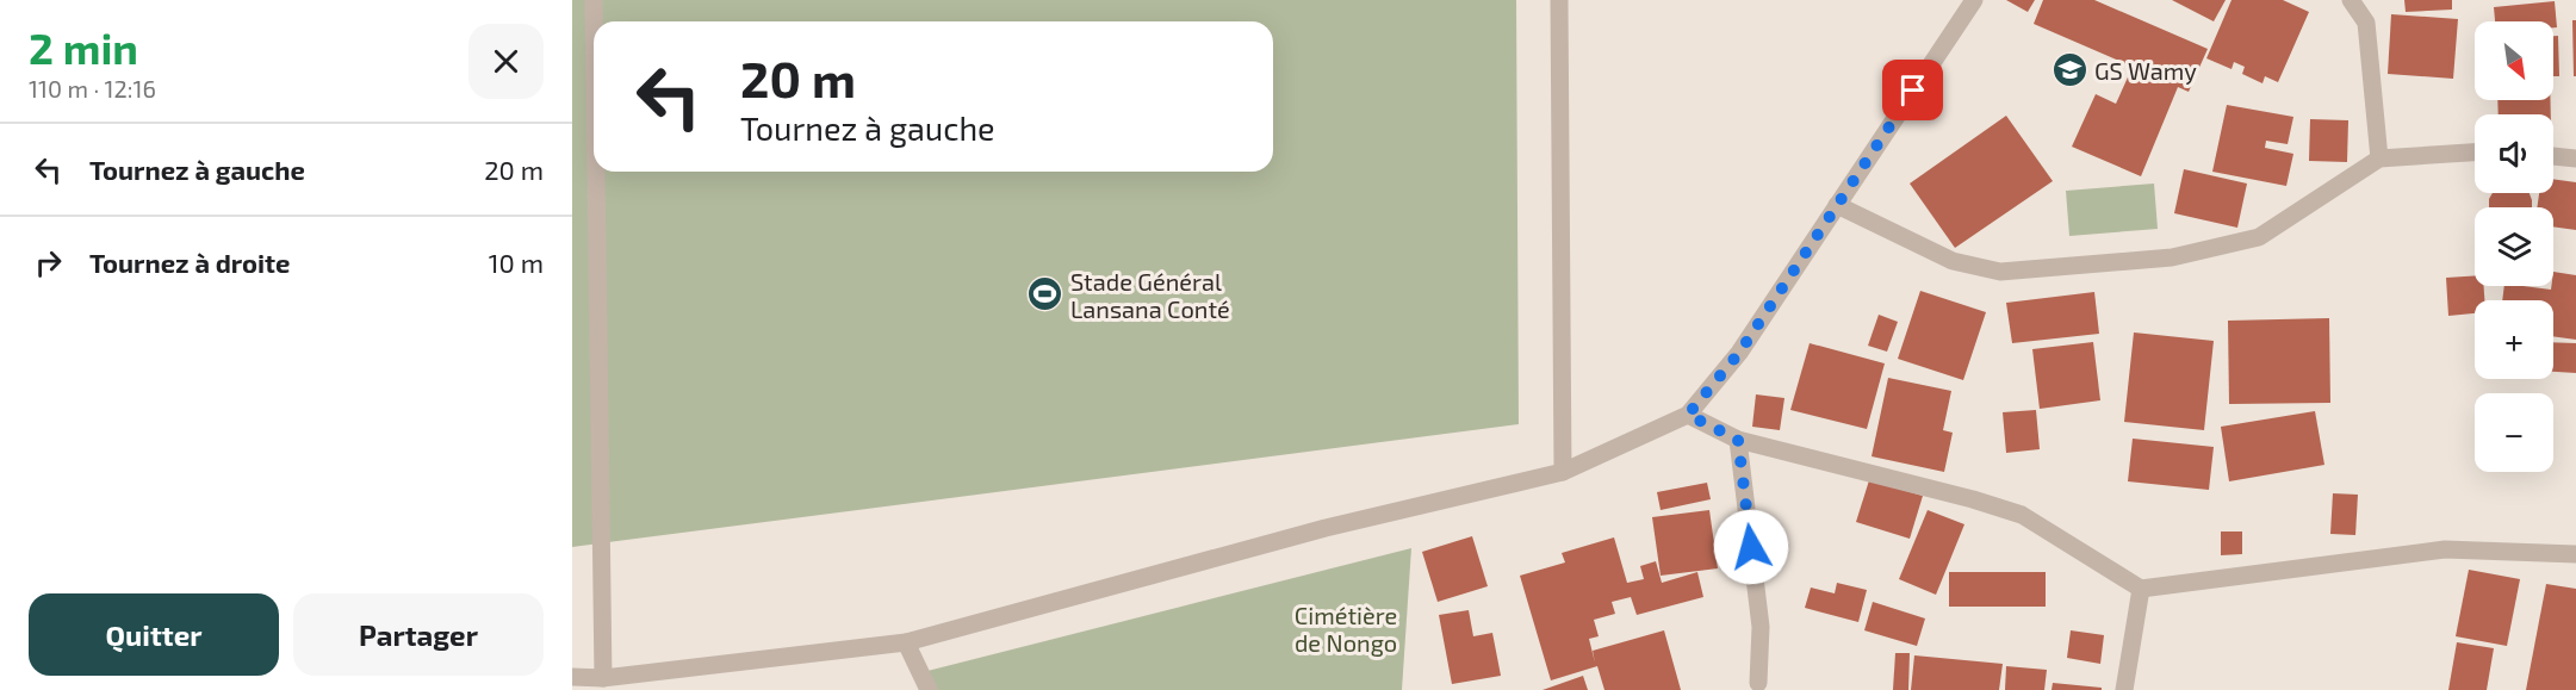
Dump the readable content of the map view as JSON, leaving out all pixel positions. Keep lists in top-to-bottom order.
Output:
{
  "parks": ["Cimétière de Nongo"],
  "places": {
    "school or university": ["GS Wamy"],
    "sports": ["Stade Général Lansana Conté"]
  },
  "north": "bottom right",
  "page": {
    "heading": ["2 min", "110 m · 12:16"],
    "map_buttons": ["+", "−"],
    "turn": ["20 m", "Tournez à gauche"],
    "list": [
      {
        "name": "Tournez à gauche",
        "value": "20 m"
      },
      {
        "name": "Tournez à droite",
        "value": "10 m"
      }
    ],
    "buttons": ["Quitter", "Partager"]
  }
}
